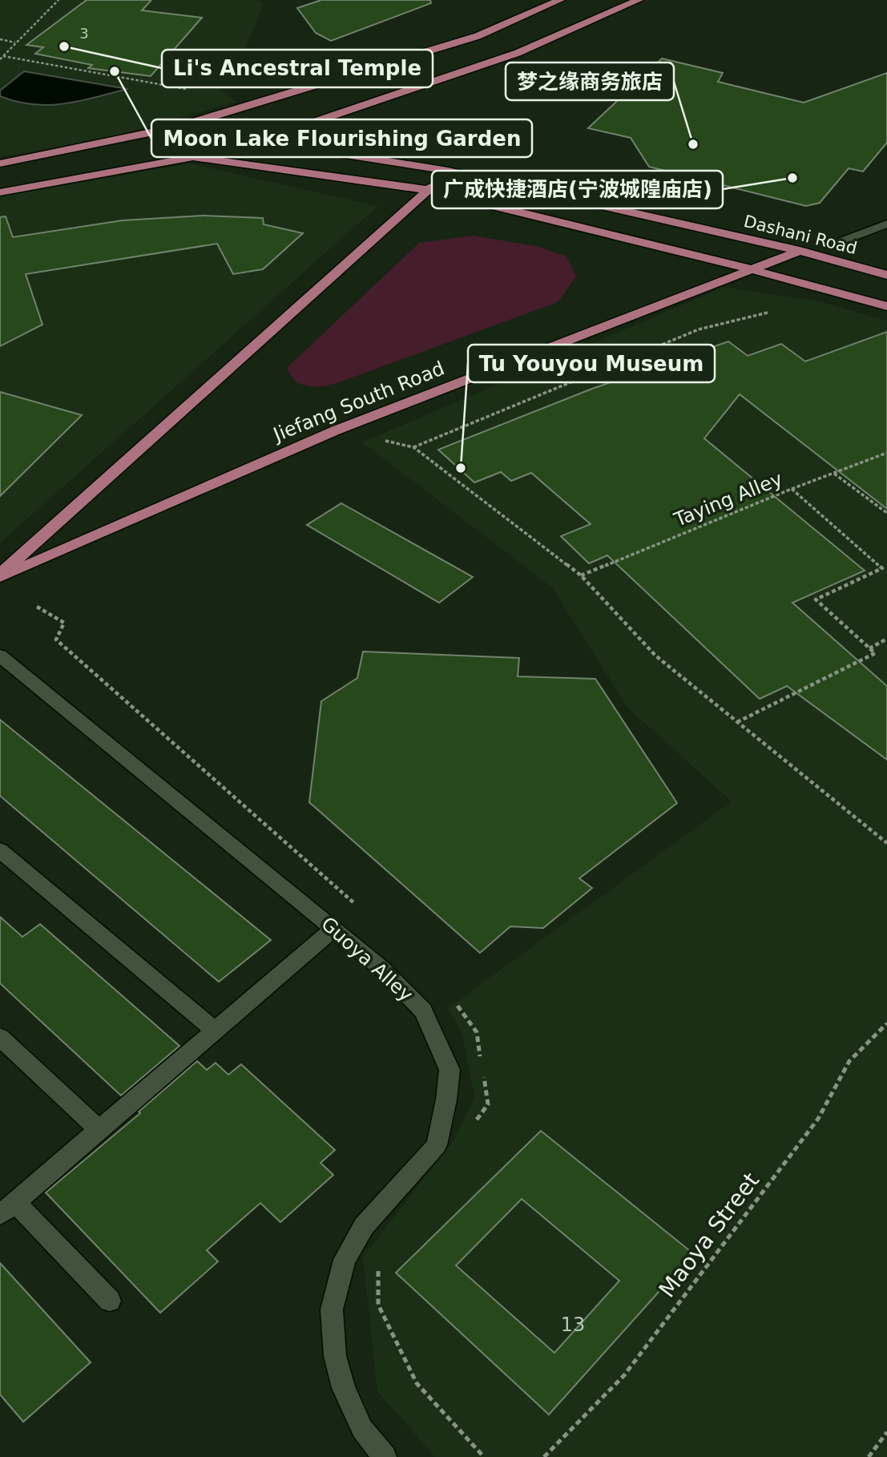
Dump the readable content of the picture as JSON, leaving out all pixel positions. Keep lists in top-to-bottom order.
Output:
{
  "streets": {
    "main road": ["Dashani Road", "Jiefang South Road"],
    "street": ["Guoya Alley"],
    "path": ["Taying Alley", "Maoya Street"]
  },
  "crossings": [
    ["Dashani Road", "Jiefang South Road"]
  ],
  "places": [
    "Li's Ancestral Temple",
    "Moon Lake Flourishing Garden",
    "梦之缘商务旅店",
    "广成快捷酒店(宁波城隍庙店)",
    "Tu Youyou Museum"
  ],
  "house_numbers": ["3", "13"]
}
